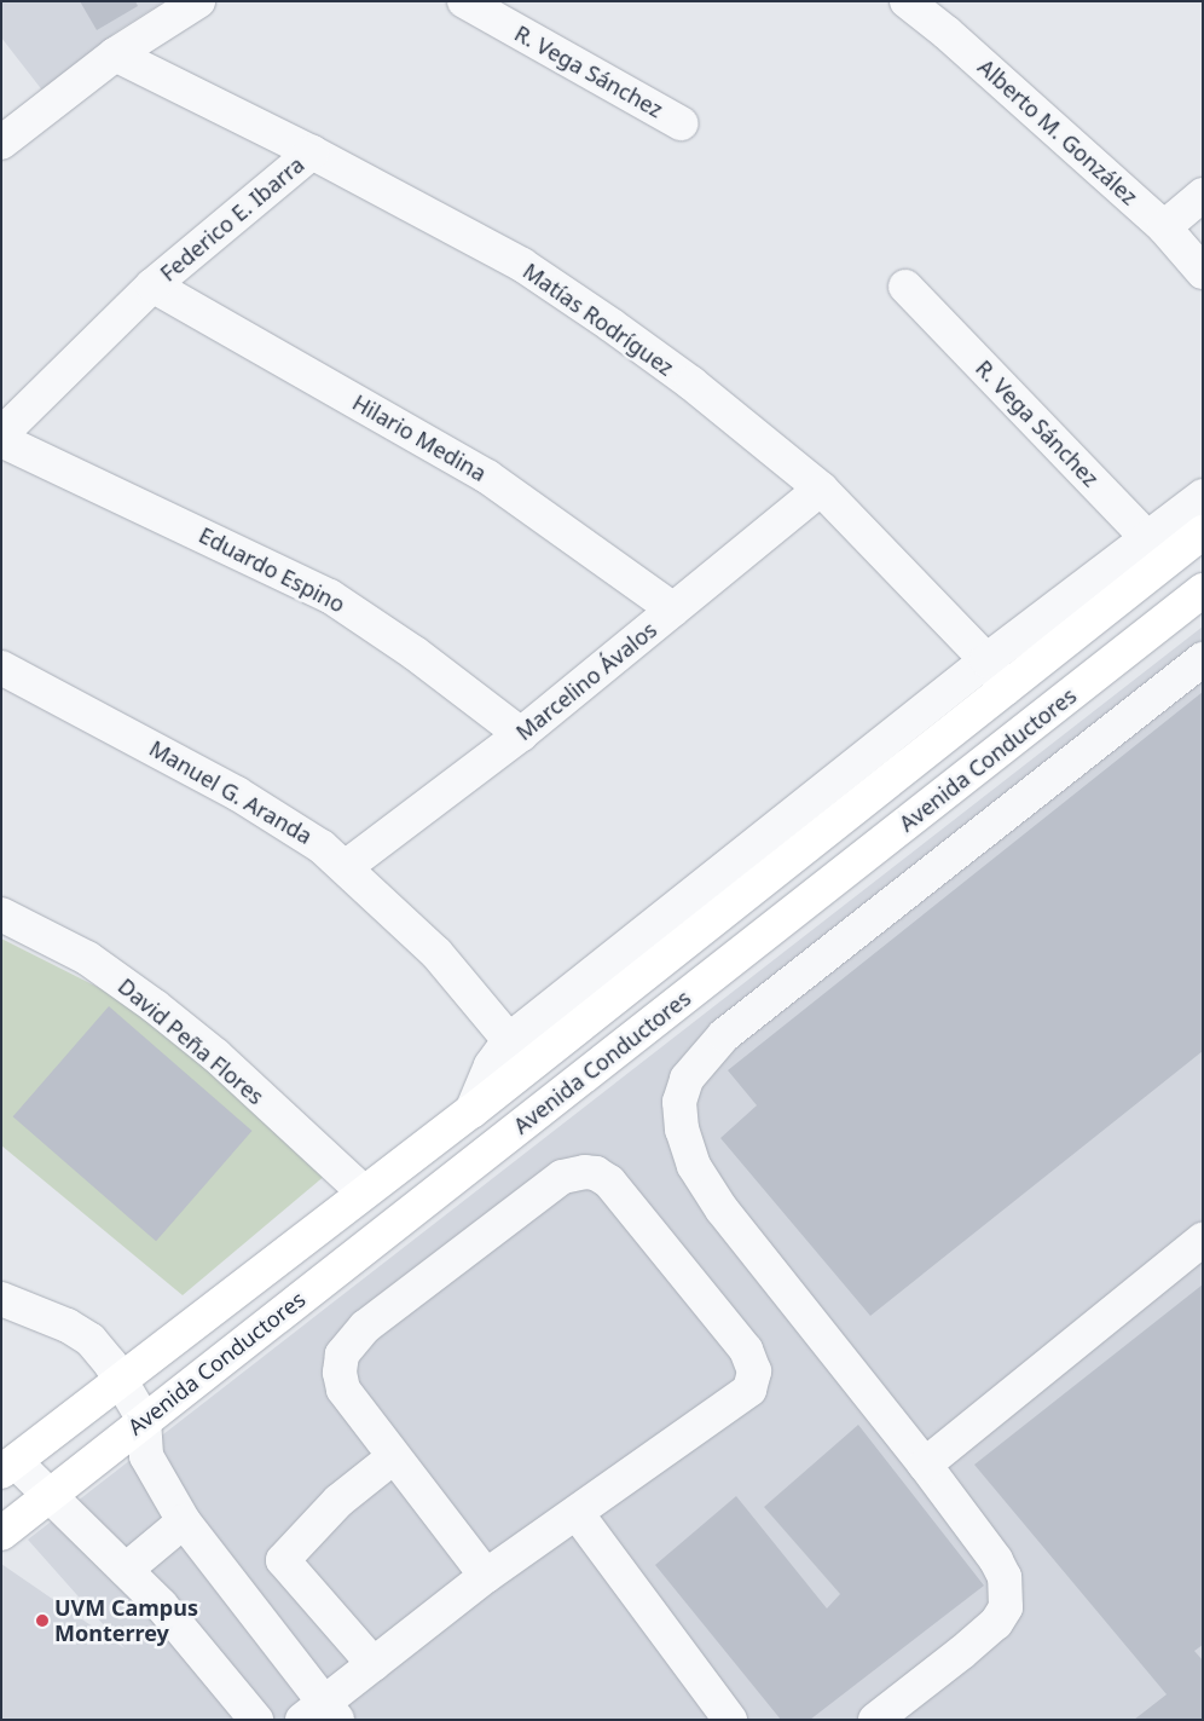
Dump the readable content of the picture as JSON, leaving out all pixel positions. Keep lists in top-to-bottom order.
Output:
{
  "streets": {
    "main road": ["Avenida Conductores"],
    "street": [
      "R. Vega Sánchez",
      "Alberto M. González",
      "Federico E. Ibarra",
      "Matías Rodríguez",
      "Hilario Medina",
      "Eduardo Espino",
      "Marcelino Ávalos",
      "Manuel G. Aranda",
      "David Peña Flores"
    ]
  },
  "crossings": [
    ["R. Vega Sánchez", "Avenida Conductores"],
    ["Federico E. Ibarra", "Matías Rodríguez"],
    ["Federico E. Ibarra", "Hilario Medina"],
    ["Matías Rodríguez", "Marcelino Ávalos"],
    ["Matías Rodríguez", "Avenida Conductores"],
    ["Hilario Medina", "Marcelino Ávalos"],
    ["Eduardo Espino", "Marcelino Ávalos"],
    ["Marcelino Ávalos", "Manuel G. Aranda"],
    ["Avenida Conductores", "Manuel G. Aranda"],
    ["Avenida Conductores", "David Peña Flores"]
  ],
  "places": ["UVM Campus Monterrey"]
}
